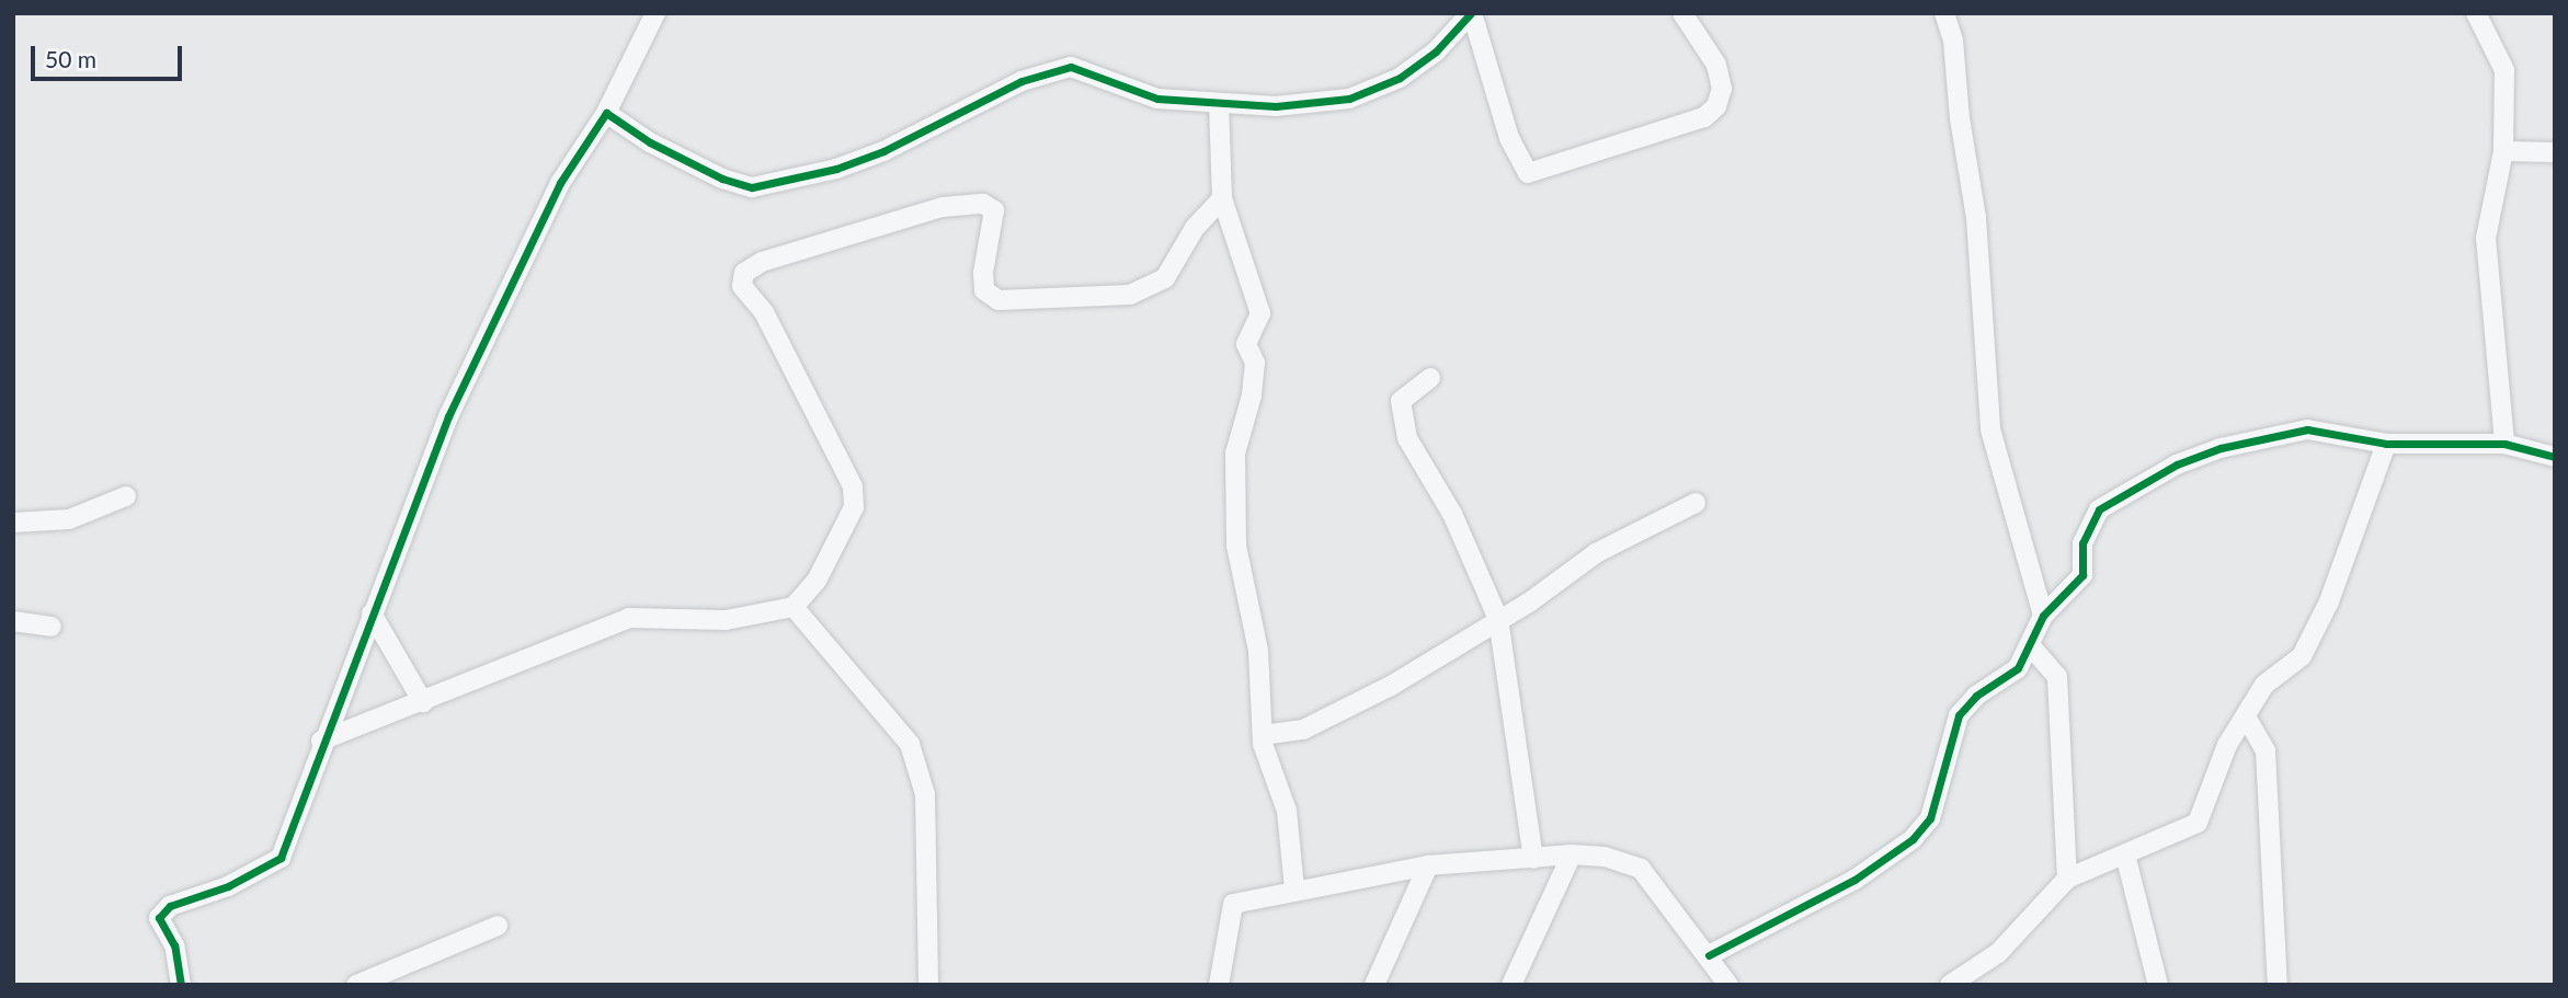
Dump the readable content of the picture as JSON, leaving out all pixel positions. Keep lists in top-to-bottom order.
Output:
{
  "scale_bar": "50 m"
}
